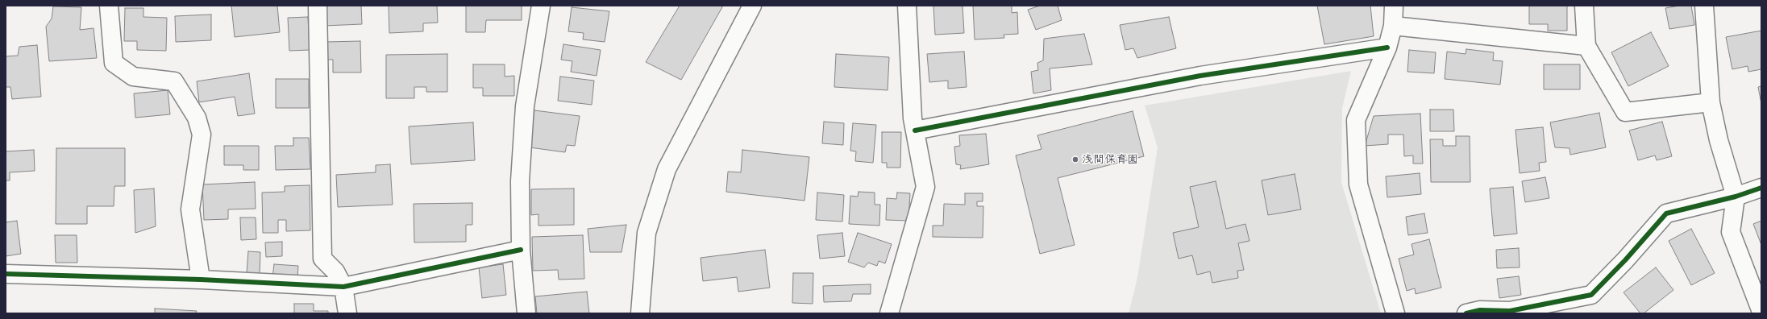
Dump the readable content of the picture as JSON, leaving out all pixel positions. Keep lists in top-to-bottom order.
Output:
{
  "places": ["浅間保育園"]
}
